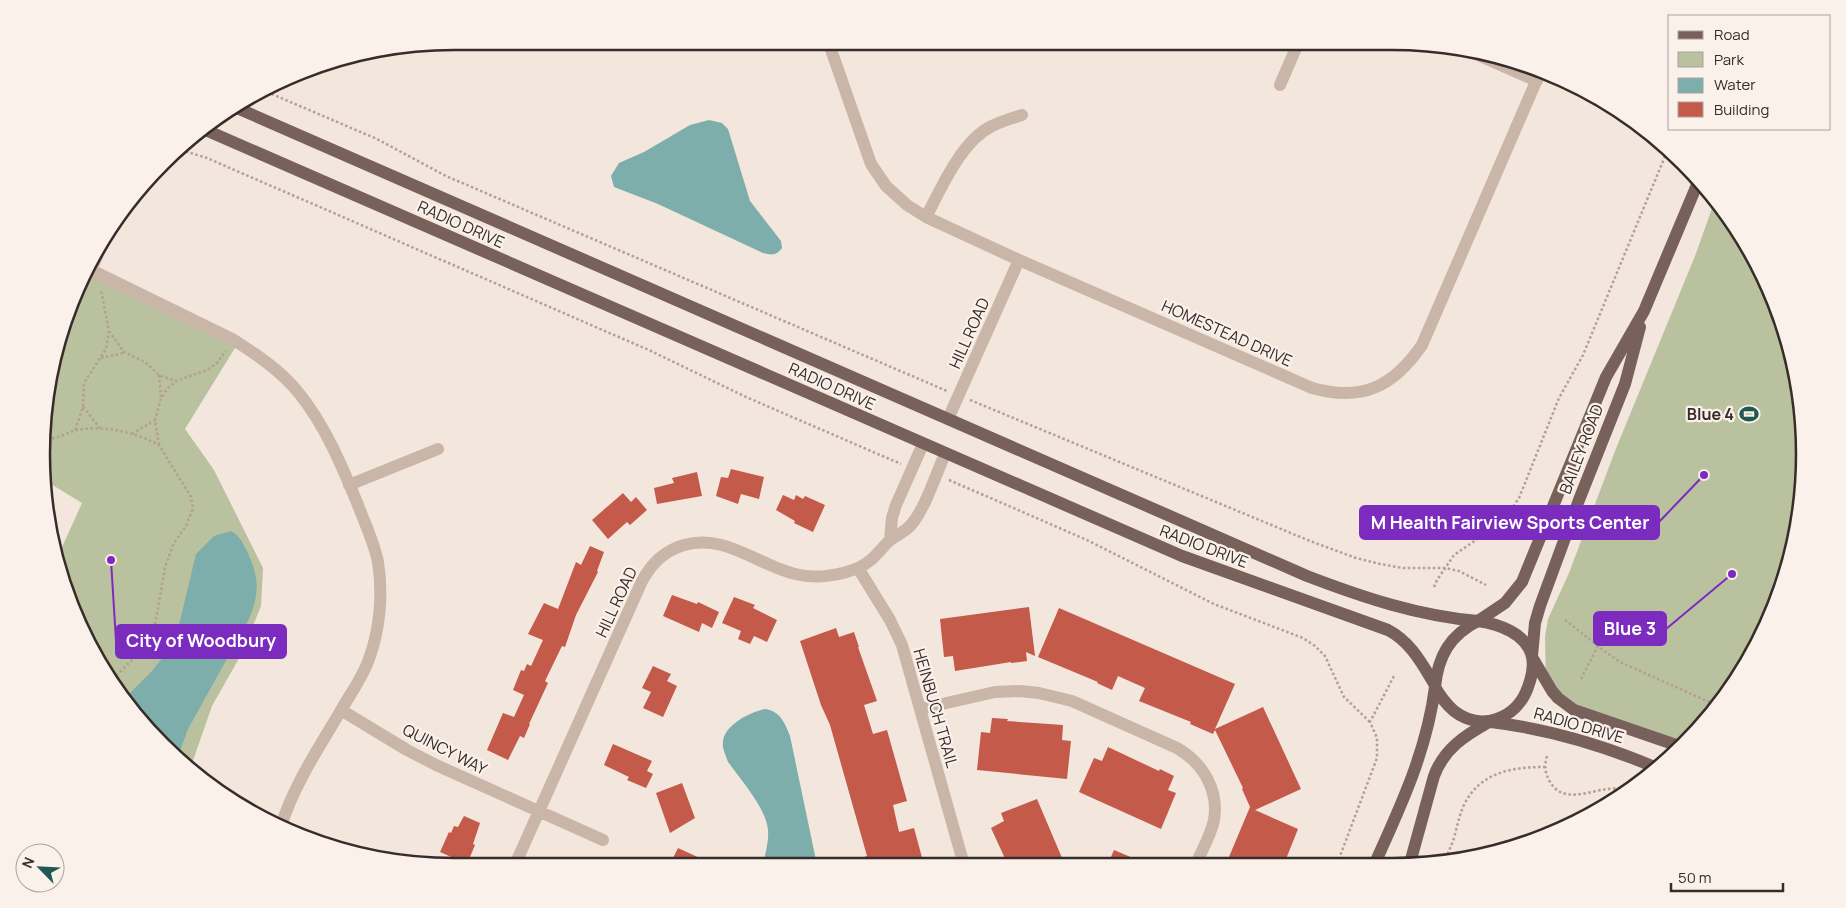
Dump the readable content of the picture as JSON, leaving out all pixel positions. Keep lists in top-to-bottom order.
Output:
{
  "streets": {
    "main road": ["RADIO DRIVE", "BAILEY ROAD"],
    "street": [
      "HILL ROAD",
      "HOMESTEAD DRIVE",
      "HEINBUCH TRAIL",
      "QUINCY WAY"
    ]
  },
  "crossings": [
    ["RADIO DRIVE", "HILL ROAD"],
    ["RADIO DRIVE", "BAILEY ROAD"],
    ["HILL ROAD", "HOMESTEAD DRIVE"],
    ["HILL ROAD", "HEINBUCH TRAIL"],
    ["HILL ROAD", "QUINCY WAY"]
  ],
  "places": {
    "sports": ["Blue 4"],
    "other": ["M Health Fairview Sports Center", "City of Woodbury", "Blue 3"]
  },
  "legend": [
    "Road",
    "Park",
    "Water",
    "Building"
  ],
  "scale_bar": "50 m",
  "north": "top left"
}
